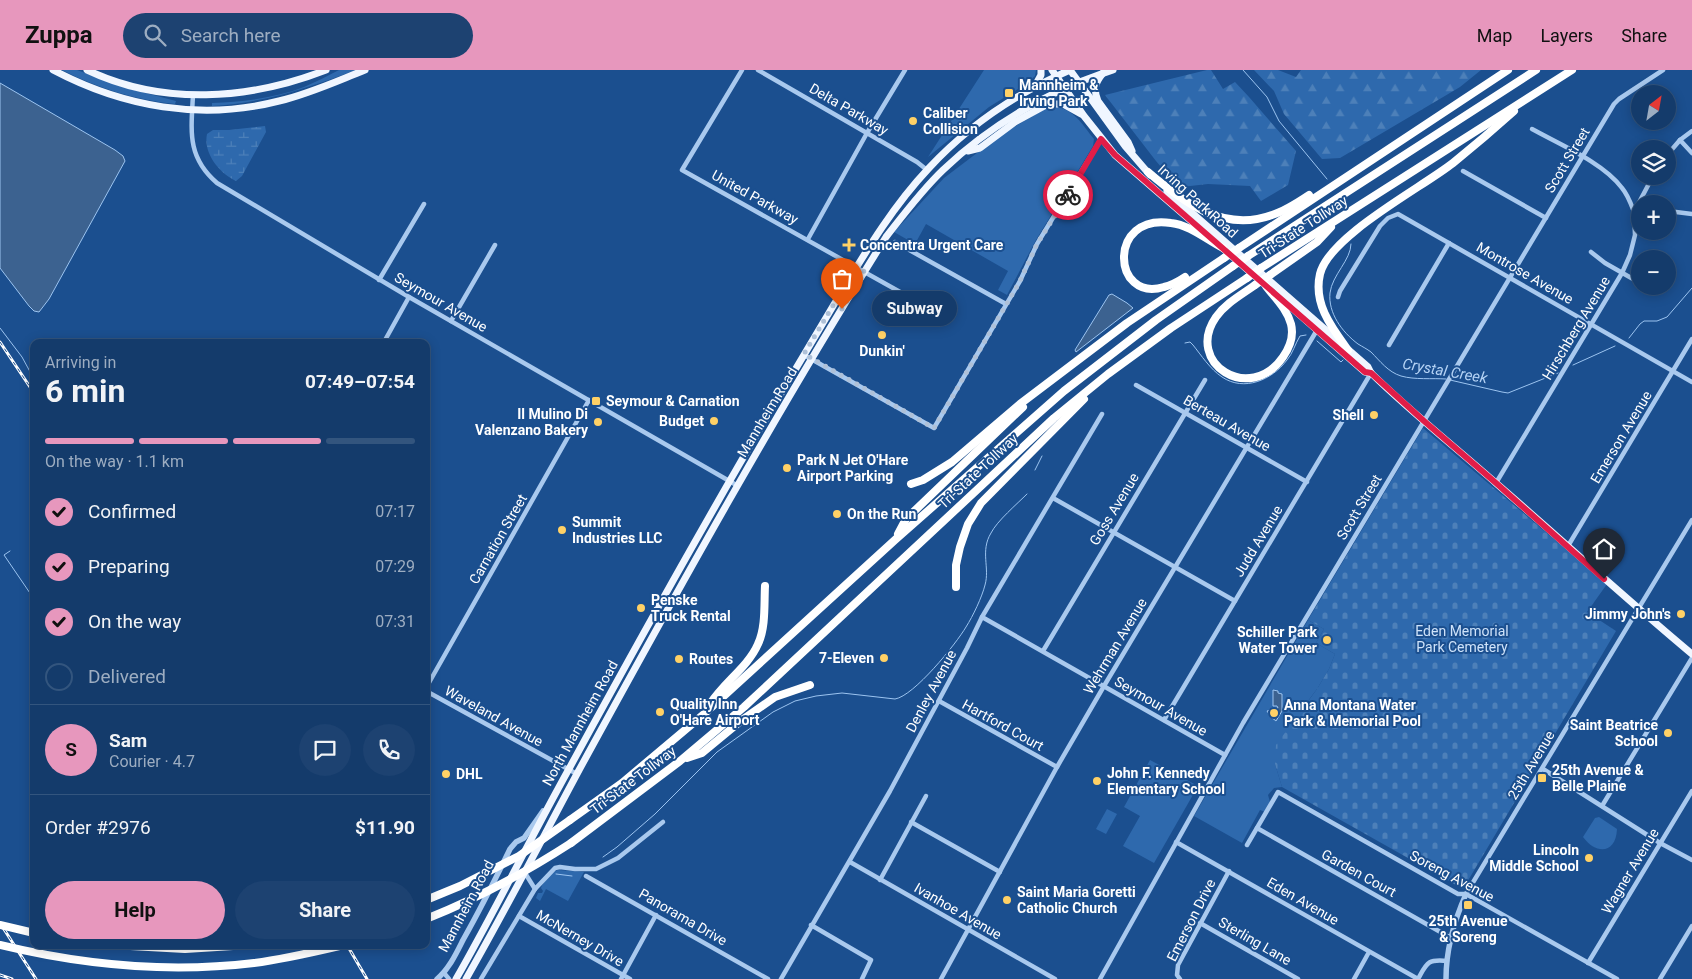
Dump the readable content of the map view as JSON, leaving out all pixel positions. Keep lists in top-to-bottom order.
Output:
{
  "streets": {
    "highway": ["Tri-State Tollway"],
    "main road": ["Irving Park Road", "Mannheim Road", "North Mannheim Road"],
    "street": [
      "Delta Parkway",
      "Scott Street",
      "United Parkway",
      "Montrose Avenue",
      "Seymour Avenue",
      "Hirschberg Avenue",
      "Berteau Avenue",
      "Emerson Avenue",
      "Goss Avenue",
      "Carnation Street",
      "Judd Avenue",
      "Wehrman Avenue",
      "Denley Avenue",
      "Waveland Avenue",
      "Hartford Court",
      "25th Avenue",
      "Wagner Avenue",
      "Garden Court",
      "Soreng Avenue",
      "Eden Avenue",
      "Ivanhoe Avenue",
      "Panorama Drive",
      "Emerson Drive",
      "McNerney Drive",
      "Sterling Lane"
    ]
  },
  "crossings": [
    ["Delta Parkway", "Mannheim Road"],
    ["Scott Street", "Irving Park Road"],
    ["Scott Street", "Montrose Avenue"],
    ["Scott Street", "Seymour Avenue"],
    ["Scott Street", "Eden Avenue"],
    ["United Parkway", "Mannheim Road"],
    ["Irving Park Road", "Hirschberg Avenue"],
    ["Irving Park Road", "Mannheim Road"],
    ["Irving Park Road", "Emerson Avenue"],
    ["Irving Park Road", "Judd Avenue"],
    ["Irving Park Road", "Wehrman Avenue"],
    ["Irving Park Road", "25th Avenue"],
    ["Montrose Avenue", "Hirschberg Avenue"],
    ["Montrose Avenue", "Emerson Avenue"],
    ["Seymour Avenue", "Mannheim Road"],
    ["Seymour Avenue", "Goss Avenue"],
    ["Seymour Avenue", "Carnation Street"],
    ["Seymour Avenue", "Judd Avenue"],
    ["Seymour Avenue", "Wehrman Avenue"],
    ["Seymour Avenue", "Denley Avenue"],
    ["Seymour Avenue", "North Mannheim Road"],
    ["Mannheim Road", "North Mannheim Road"],
    ["Berteau Avenue", "Goss Avenue"],
    ["Berteau Avenue", "Judd Avenue"],
    ["Berteau Avenue", "Wehrman Avenue"],
    ["Wehrman Avenue", "Hartford Court"],
    ["Wehrman Avenue", "Ivanhoe Avenue"],
    ["Denley Avenue", "Hartford Court"],
    ["Denley Avenue", "Ivanhoe Avenue"],
    ["Waveland Avenue", "North Mannheim Road"],
    ["25th Avenue", "Garden Court"],
    ["25th Avenue", "Soreng Avenue"],
    ["Wagner Avenue", "Soreng Avenue"],
    ["Garden Court", "Soreng Avenue"],
    ["Eden Avenue", "Emerson Drive"],
    ["Emerson Drive", "Sterling Lane"]
  ],
  "water": ["Crystal Creek"],
  "parks": ["Eden Memorial Park Cemetery"],
  "places": {
    "transit": [
      "Mannheim & Irving Park",
      "Seymour & Carnation",
      "25th Avenue & Belle Plaine",
      "25th Avenue & Soreng"
    ],
    "other": [
      "Caliber Collision",
      "Subway",
      "Dunkin'",
      "Shell",
      "Budget",
      "Il Mulino Di Valenzano Bakery",
      "Park N Jet O'Hare Airport Parking",
      "On the Run",
      "Summit Industries LLC",
      "Penske Truck Rental",
      "Jimmy John's",
      "Schiller Park Water Tower",
      "7-Eleven",
      "Routes",
      "Quality Inn O'Hare Airport",
      "Anna Montana Water Park & Memorial Pool",
      "Saint Beatrice School",
      "DHL",
      "John F. Kennedy Elementary School",
      "Lincoln Middle School",
      "Saint Maria Goretti Catholic Church"
    ],
    "health": ["Concentra Urgent Care"]
  },
  "north": "top right",
  "page": {
    "header": "Zuppa",
    "search": "Search here",
    "nav": ["Map", "Layers", "Share"],
    "map_buttons": ["+", "−"],
    "bubble": "Subway",
    "heading": ["6 min", "Arriving in", "07:49–07:54"],
    "panel": [
      "Sam",
      "Courier · 4.7",
      "Order #2976",
      "$11.90"
    ],
    "bar": "On the way · 1.1 km",
    "list": [
      ["Confirmed", "07:17"],
      ["Preparing", "07:29"],
      ["On the way", "07:31"],
      "Delivered"
    ],
    "round": "S",
    "buttons": ["Help", "Share"]
  }
}
